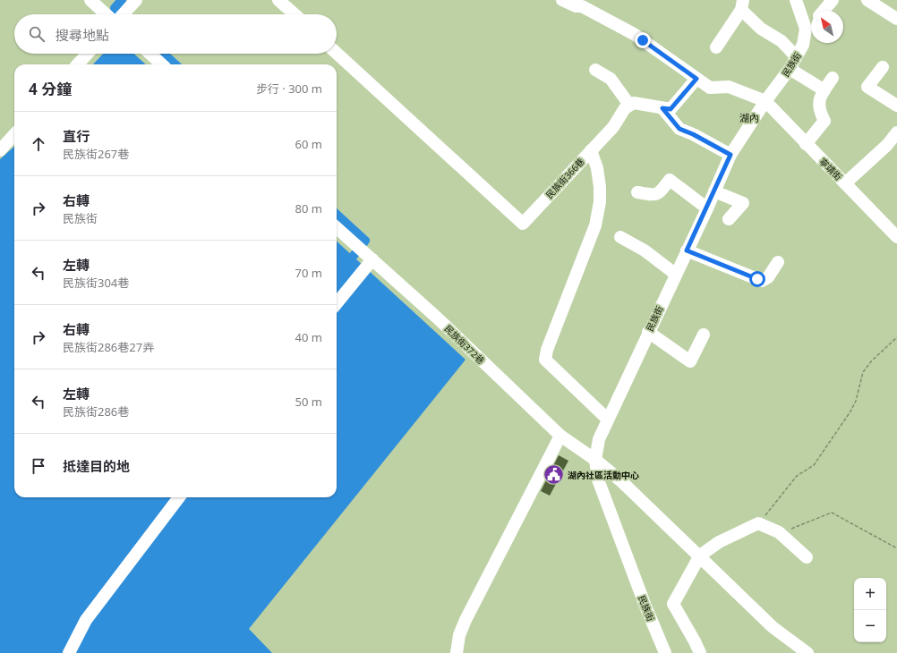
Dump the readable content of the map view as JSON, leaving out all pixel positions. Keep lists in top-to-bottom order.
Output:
{
  "streets": {
    "street": [
      "民族街",
      "寧靖街",
      "民族街366巷",
      "民族街372巷"
    ]
  },
  "crossings": [
    ["民族街", "寧靖街"],
    ["民族街", "民族街366巷"],
    ["民族街", "民族街372巷"]
  ],
  "districts": ["湖內"],
  "places": {
    "public building": ["湖內社區活動中心"]
  },
  "north": "top left",
  "page": {
    "search": "搜尋地點",
    "heading": ["4 分鐘", "步行 · 300 m"],
    "list": [
      ["直行", "民族街267巷", "60 m"],
      ["右轉", "民族街", "80 m"],
      ["左轉", "民族街304巷", "70 m"],
      ["右轉", "民族街286巷27弄", "40 m"],
      ["左轉", "民族街286巷", "50 m"],
      "抵達目的地"
    ],
    "map_buttons": ["+", "−"]
  }
}
